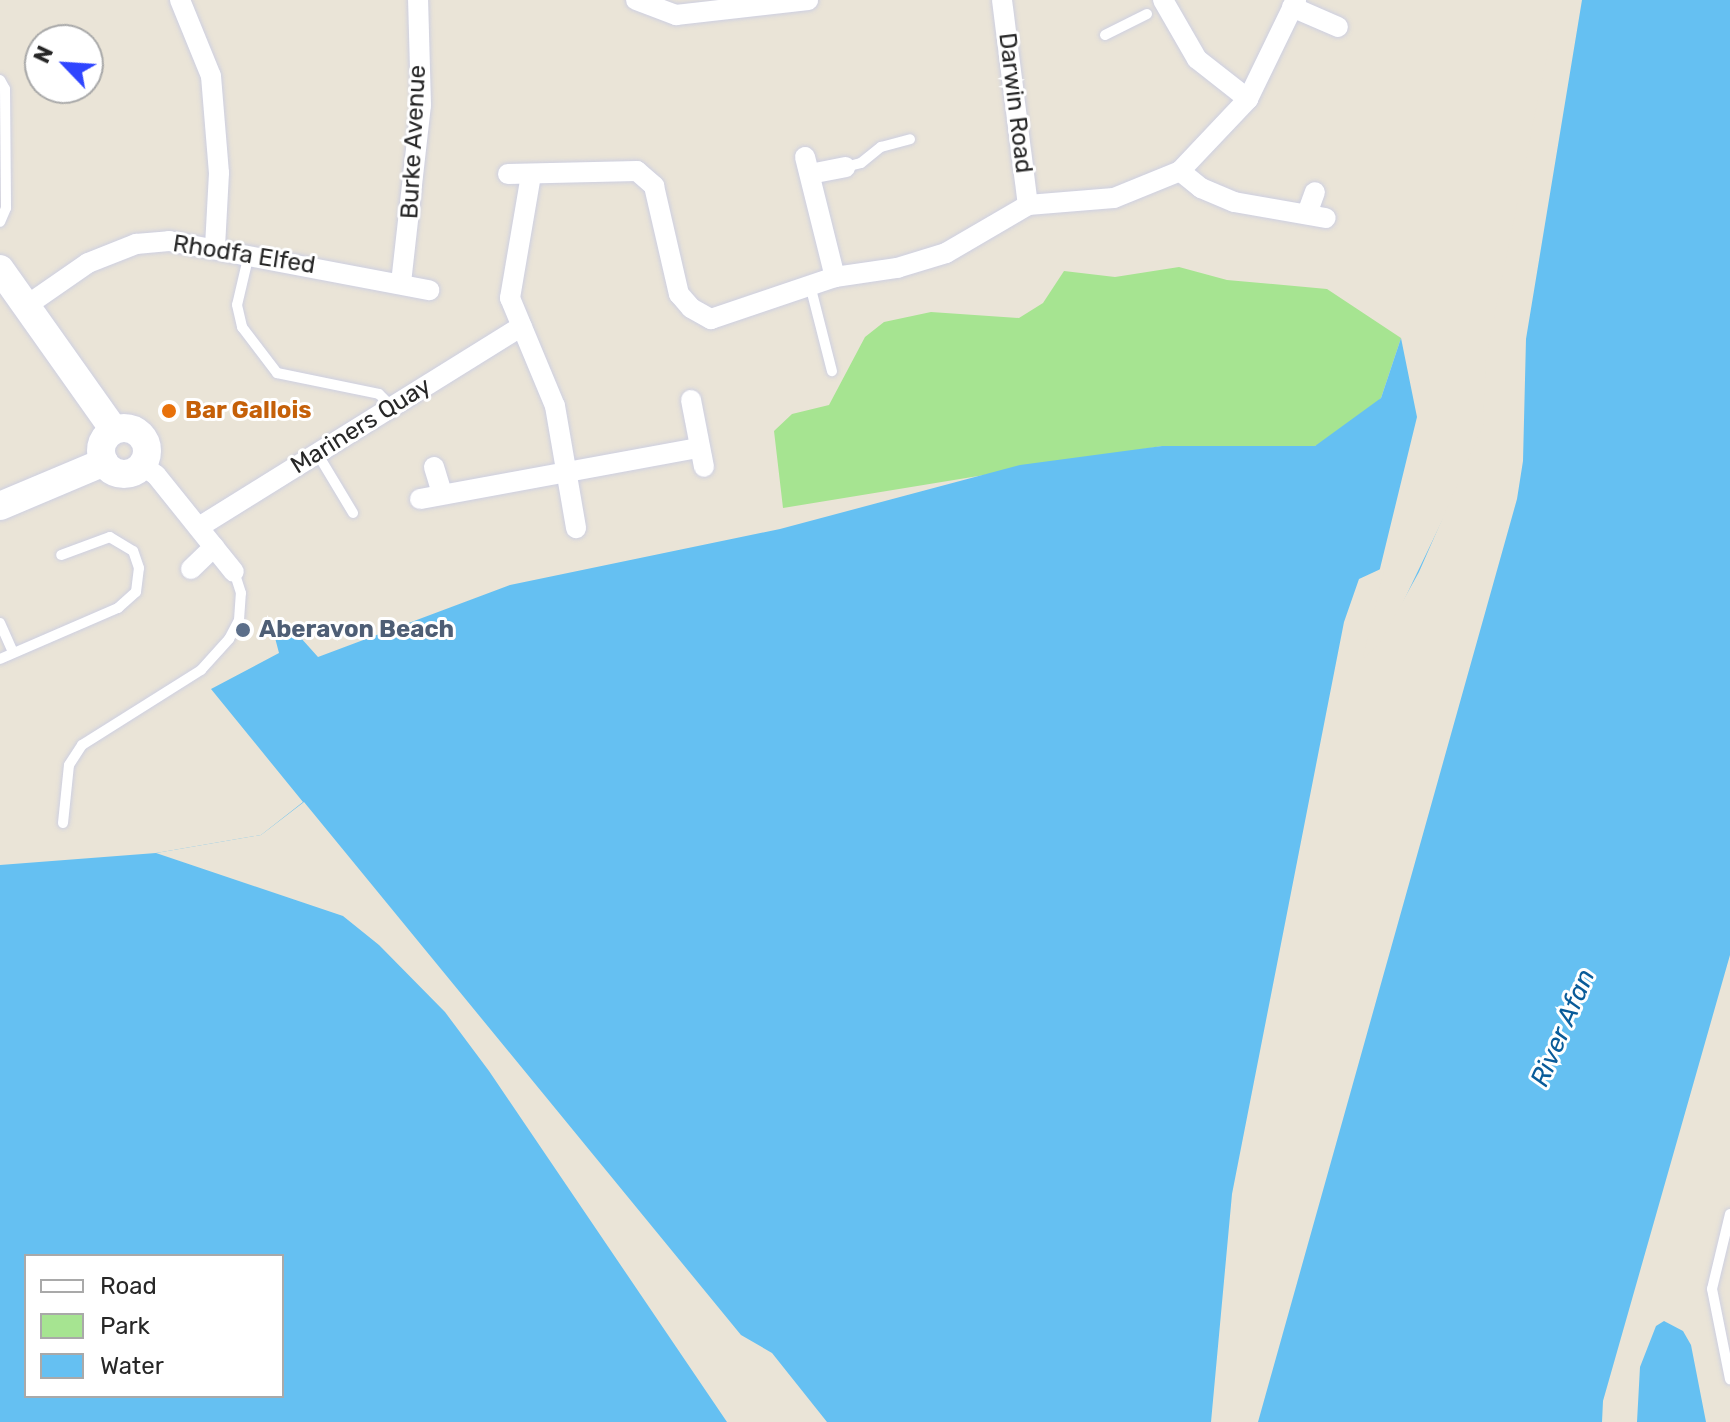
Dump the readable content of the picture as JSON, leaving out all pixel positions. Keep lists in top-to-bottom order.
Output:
{
  "streets": {
    "street": [
      "Darwin Road",
      "Burke Avenue",
      "Rhodfa Elfed",
      "Mariners Quay"
    ]
  },
  "crossings": [
    ["Burke Avenue", "Rhodfa Elfed"]
  ],
  "water": ["River Afan"],
  "places": ["Bar Gallois", "Aberavon Beach"],
  "legend": ["Road", "Park", "Water"],
  "north": "top left"
}
